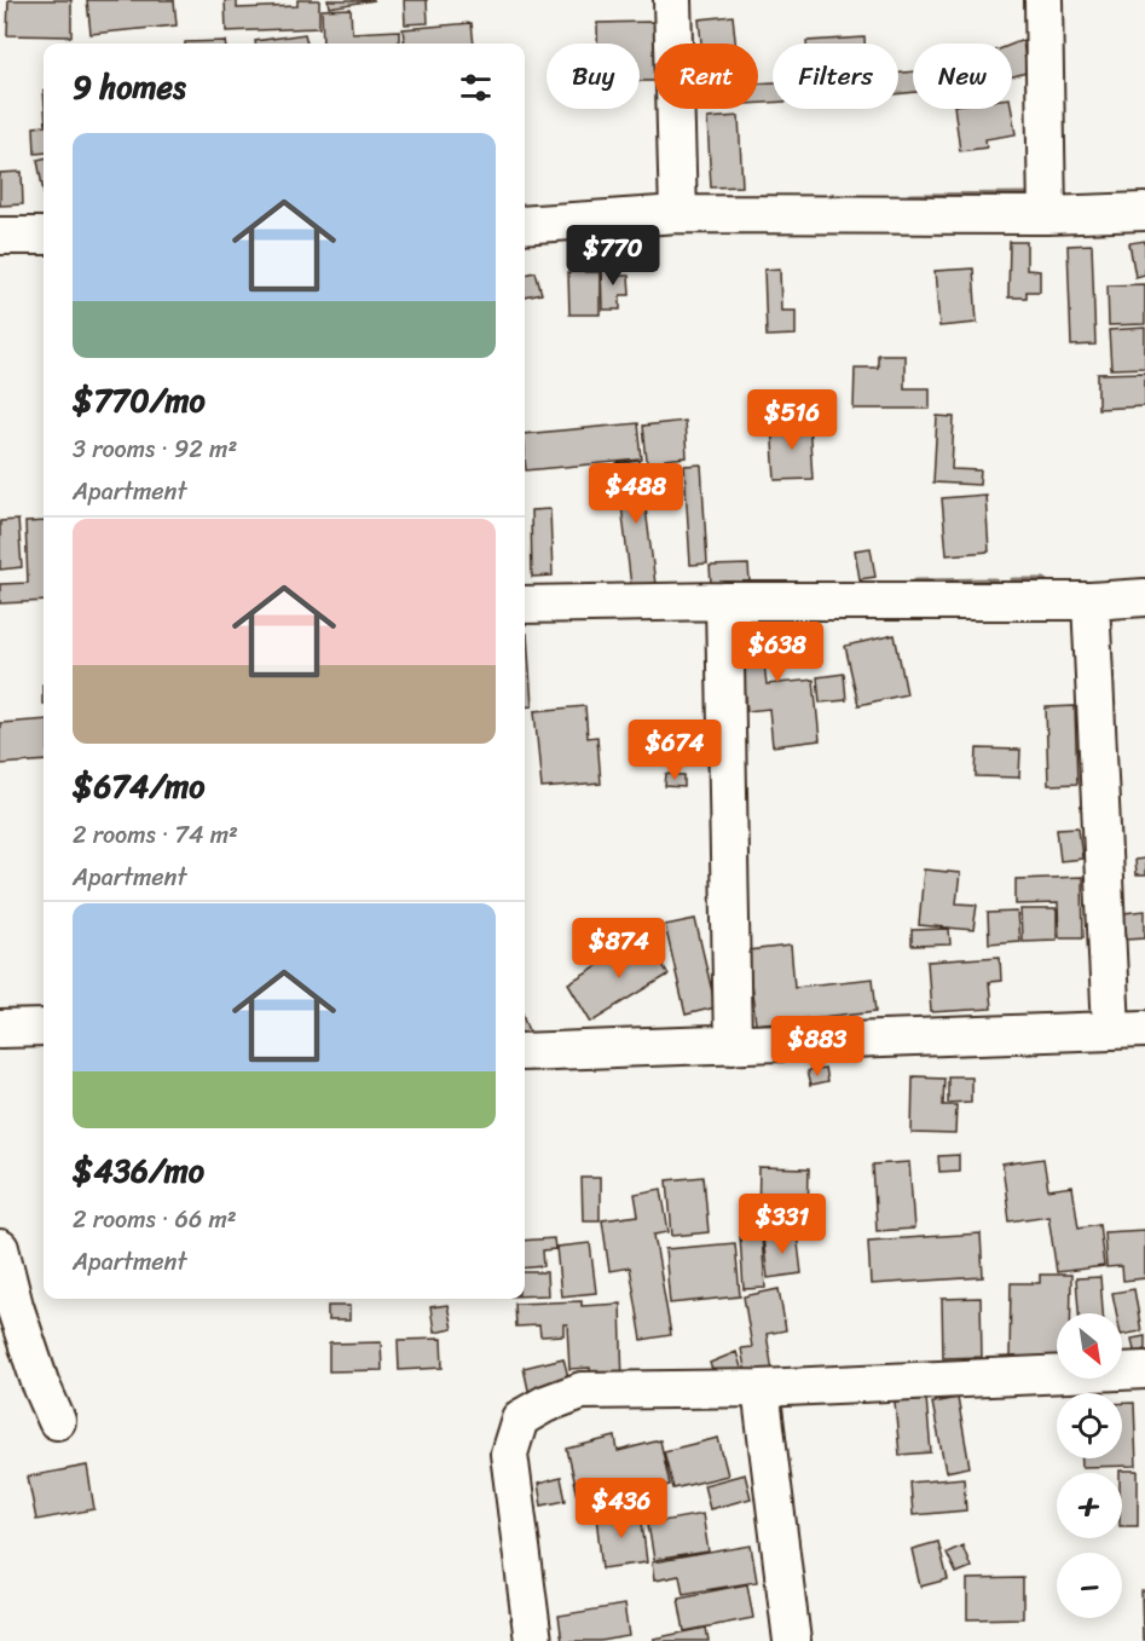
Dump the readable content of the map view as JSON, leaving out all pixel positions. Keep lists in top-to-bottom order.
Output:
{
  "north": "bottom right",
  "page": {
    "chip": [
      "Buy",
      "Rent",
      "Filters",
      "New"
    ],
    "heading": "9 homes",
    "list": [
      {
        "name": "$770/mo",
        "note": "3 rooms · 92 m² · Apartment"
      },
      {
        "name": "$674/mo",
        "note": "2 rooms · 74 m² · Apartment"
      },
      {
        "name": "$436/mo",
        "note": "2 rooms · 66 m² · Apartment"
      }
    ],
    "price": [
      "$770",
      "$516",
      "$488",
      "$638",
      "$674",
      "$874",
      "$883",
      "$331",
      "$436"
    ],
    "map_buttons": ["+", "−"]
  }
}
